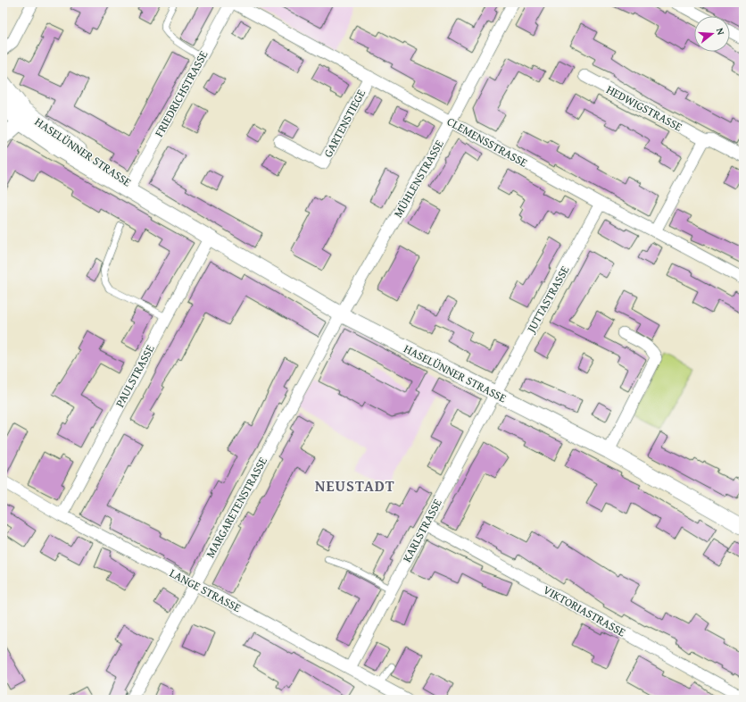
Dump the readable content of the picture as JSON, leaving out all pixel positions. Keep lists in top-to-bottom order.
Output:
{
  "streets": {
    "street": [
      "FRIEDRICHSTRASSE",
      "HEDWIGSTRASSE",
      "GARTENSTIEGE",
      "CLEMENSSTRASSE",
      "HASELÜNNER STRASSE",
      "MÜHLENSTRASSE",
      "JUTTASTRASSE",
      "PAULSTRASSE",
      "MARGARETENSTRASSE",
      "KARLSTRASSE",
      "LANGE STRASSE",
      "VIKTORIASTRASSE"
    ]
  },
  "crossings": [
    ["FRIEDRICHSTRASSE", "CLEMENSSTRASSE"],
    ["FRIEDRICHSTRASSE", "HASELÜNNER STRASSE"],
    ["GARTENSTIEGE", "CLEMENSSTRASSE"],
    ["CLEMENSSTRASSE", "MÜHLENSTRASSE"],
    ["CLEMENSSTRASSE", "JUTTASTRASSE"],
    ["HASELÜNNER STRASSE", "MÜHLENSTRASSE"],
    ["HASELÜNNER STRASSE", "JUTTASTRASSE"],
    ["HASELÜNNER STRASSE", "PAULSTRASSE"],
    ["HASELÜNNER STRASSE", "MARGARETENSTRASSE"],
    ["HASELÜNNER STRASSE", "KARLSTRASSE"],
    ["MÜHLENSTRASSE", "MARGARETENSTRASSE"],
    ["JUTTASTRASSE", "KARLSTRASSE"],
    ["PAULSTRASSE", "LANGE STRASSE"],
    ["MARGARETENSTRASSE", "LANGE STRASSE"],
    ["KARLSTRASSE", "LANGE STRASSE"],
    ["KARLSTRASSE", "VIKTORIASTRASSE"]
  ],
  "districts": ["NEUSTADT"],
  "north": "right"
}
